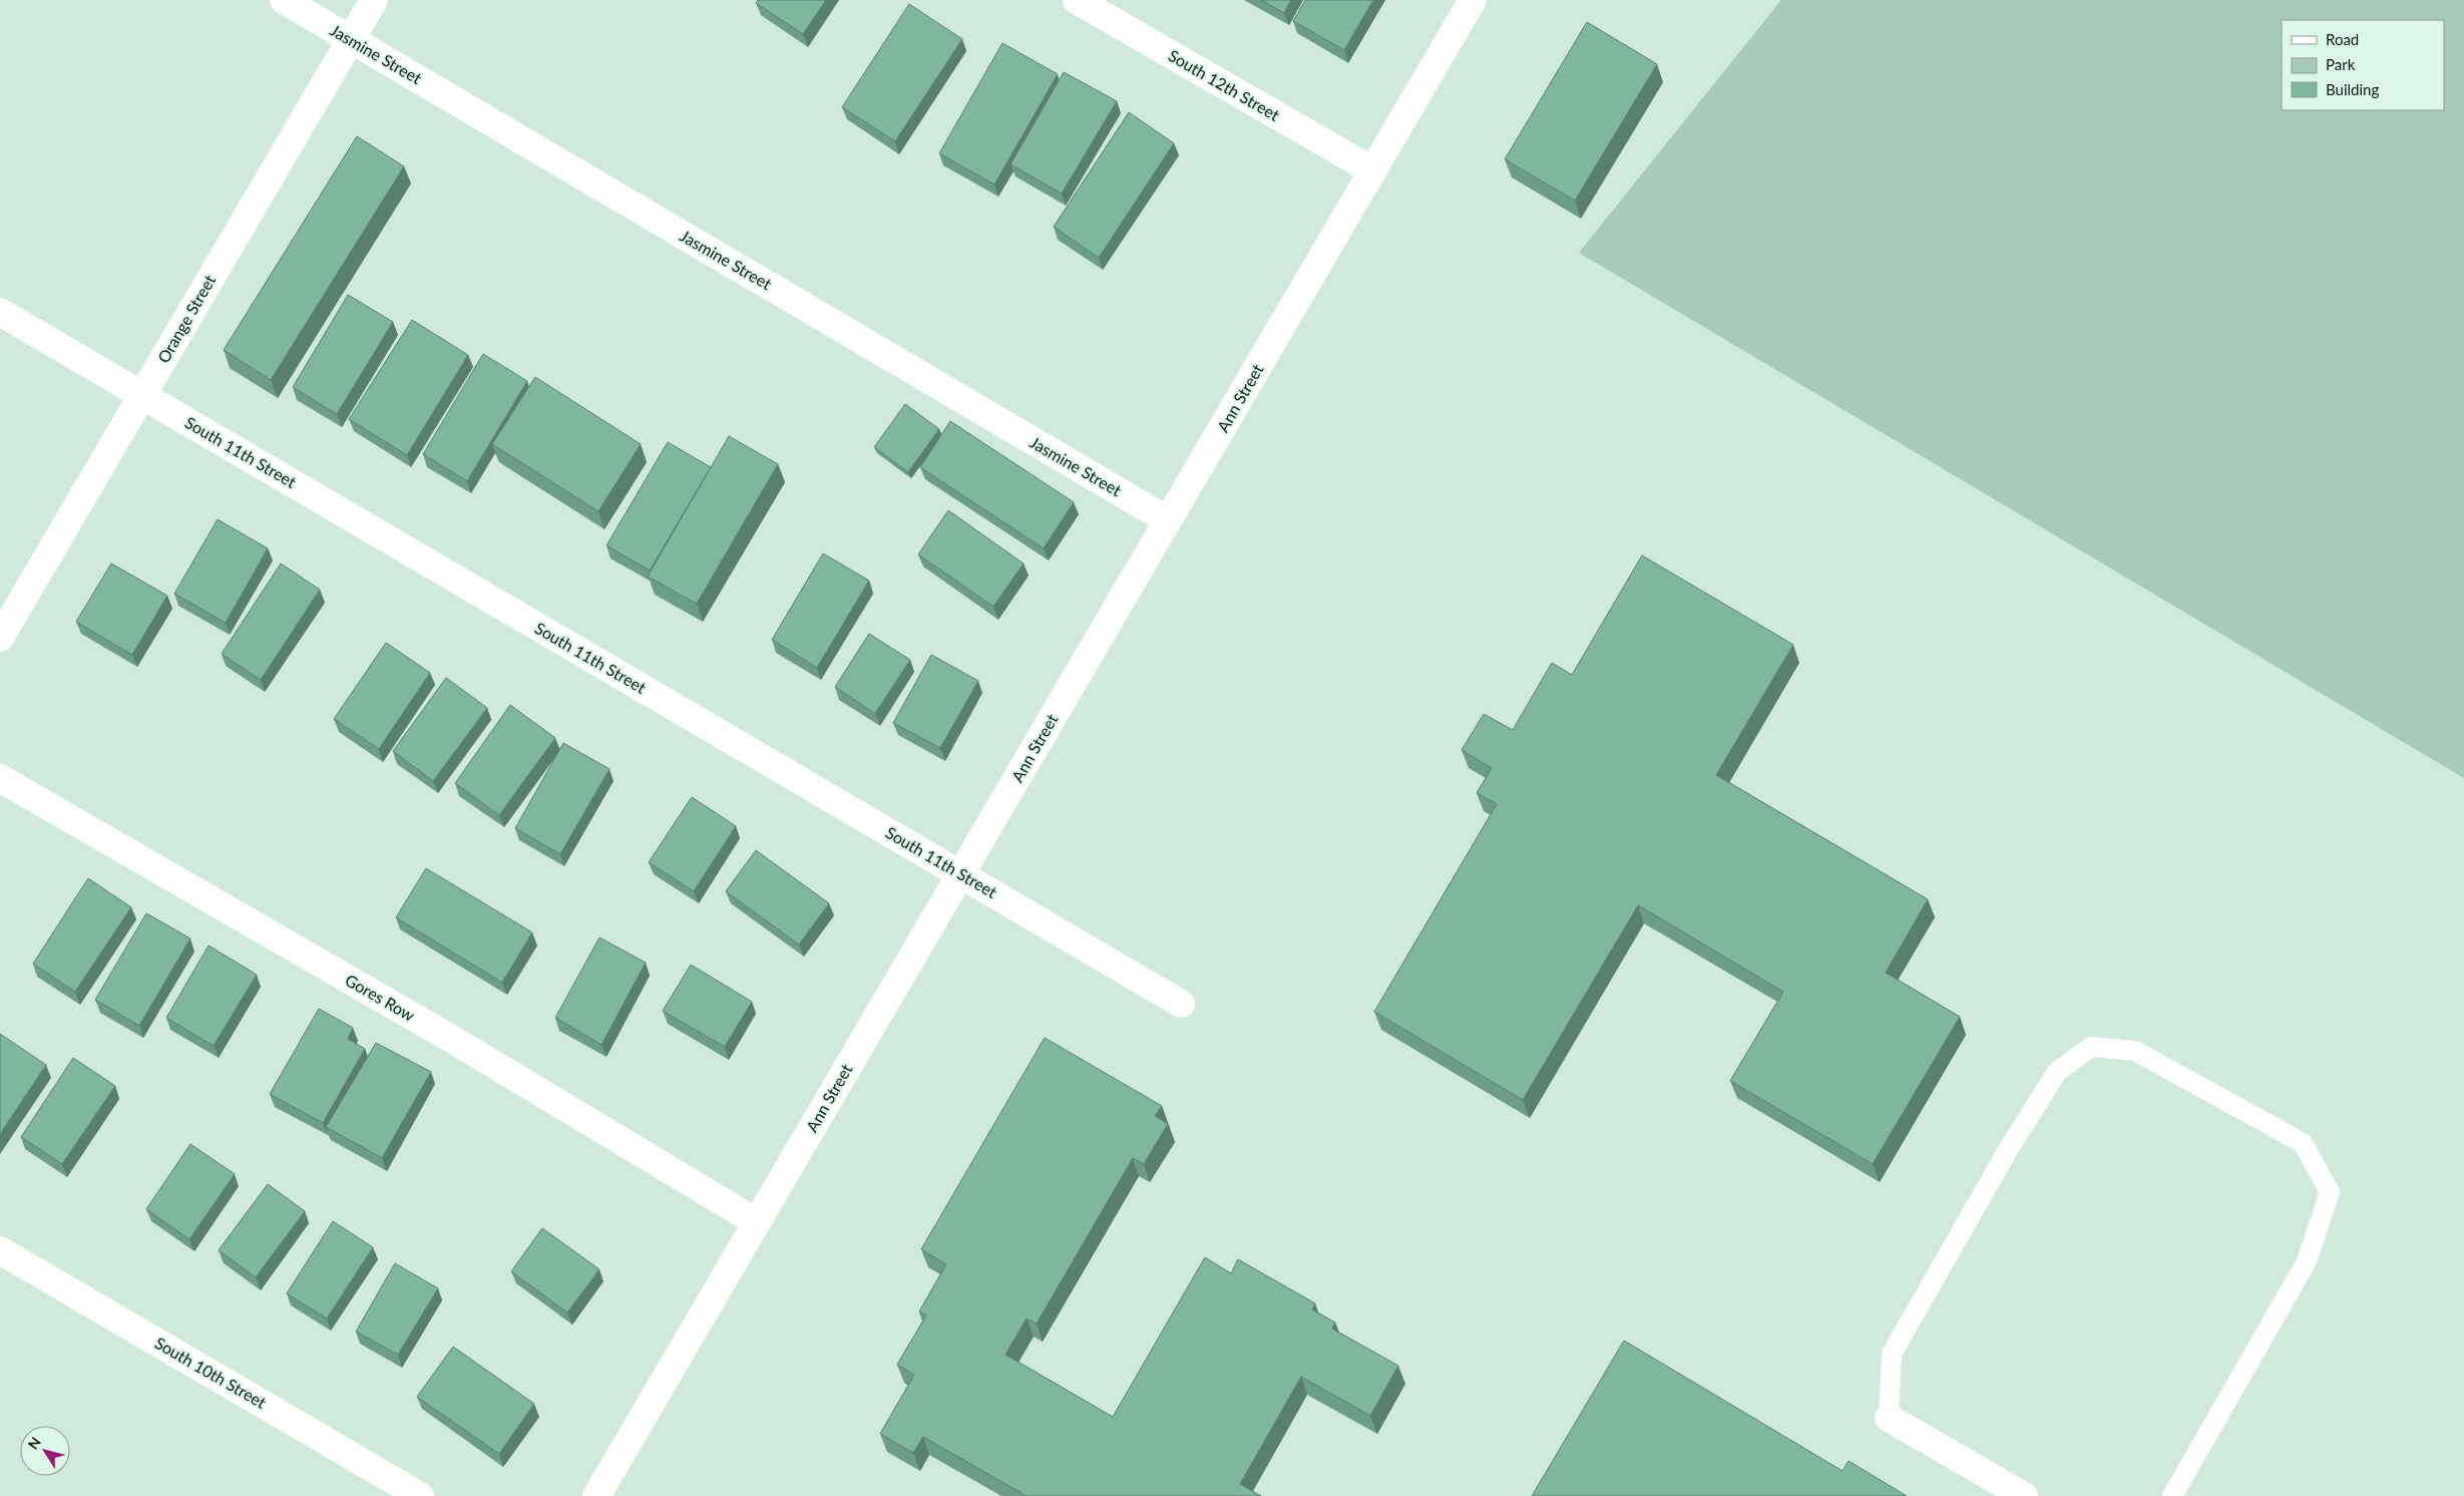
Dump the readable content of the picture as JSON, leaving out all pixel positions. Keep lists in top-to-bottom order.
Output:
{
  "streets": {
    "street": [
      "Jasmine Street",
      "South 12th Street",
      "Orange Street",
      "Ann Street",
      "South 11th Street",
      "Gores Row",
      "South 10th Street"
    ]
  },
  "crossings": [
    ["Jasmine Street", "Orange Street"],
    ["Jasmine Street", "Ann Street"],
    ["South 12th Street", "Ann Street"],
    ["Orange Street", "South 11th Street"],
    ["Ann Street", "South 11th Street"],
    ["Ann Street", "Gores Row"]
  ],
  "legend": ["Road", "Park", "Building"],
  "north": "top left"
}
